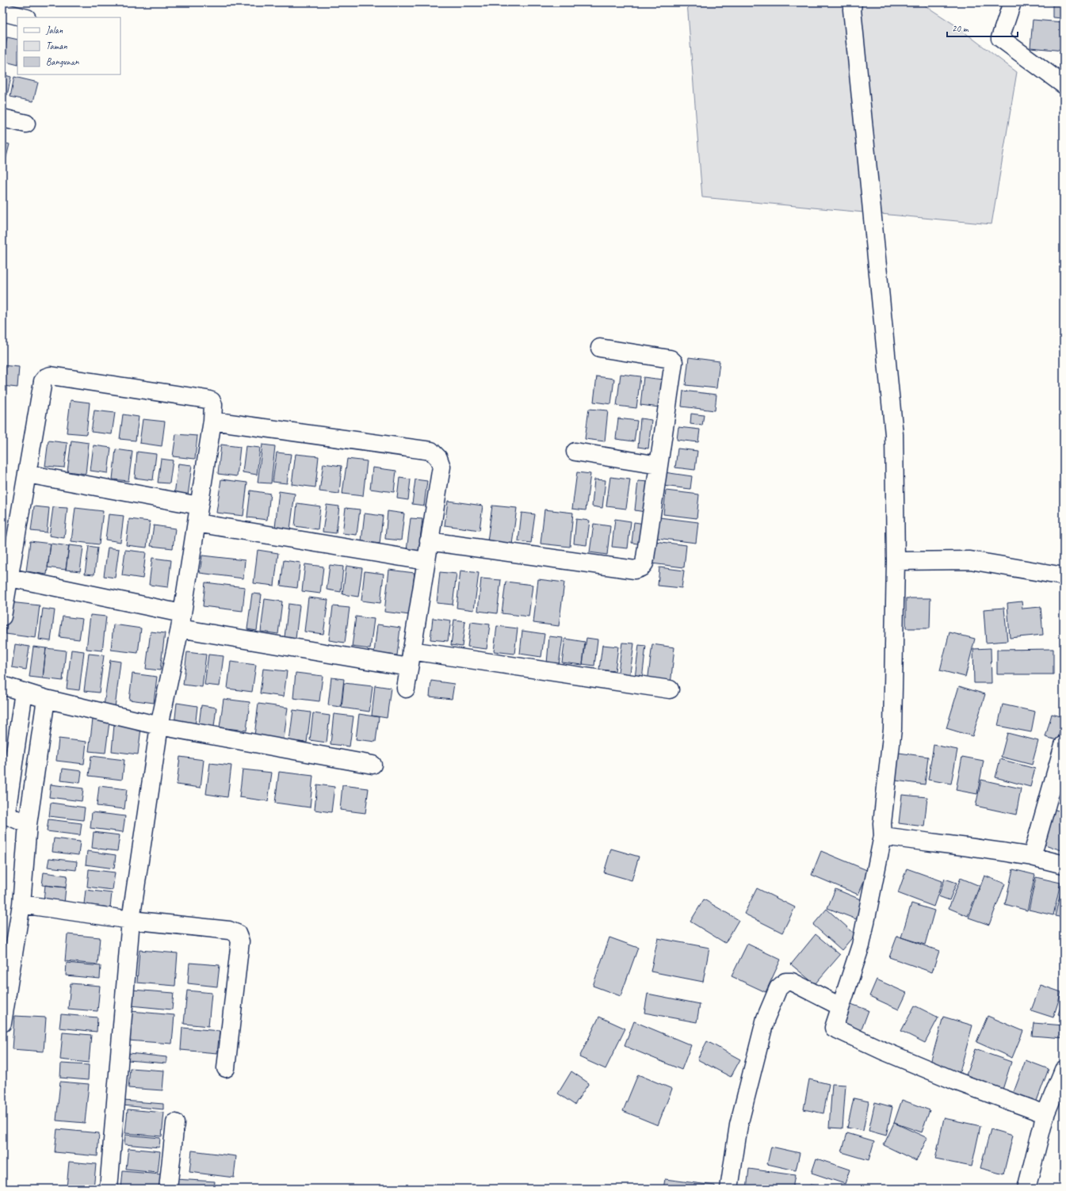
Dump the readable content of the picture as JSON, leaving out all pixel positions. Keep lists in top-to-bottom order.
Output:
{
  "legend": ["Jalan", "Taman", "Bangunan"],
  "scale_bar": "20 m"
}
